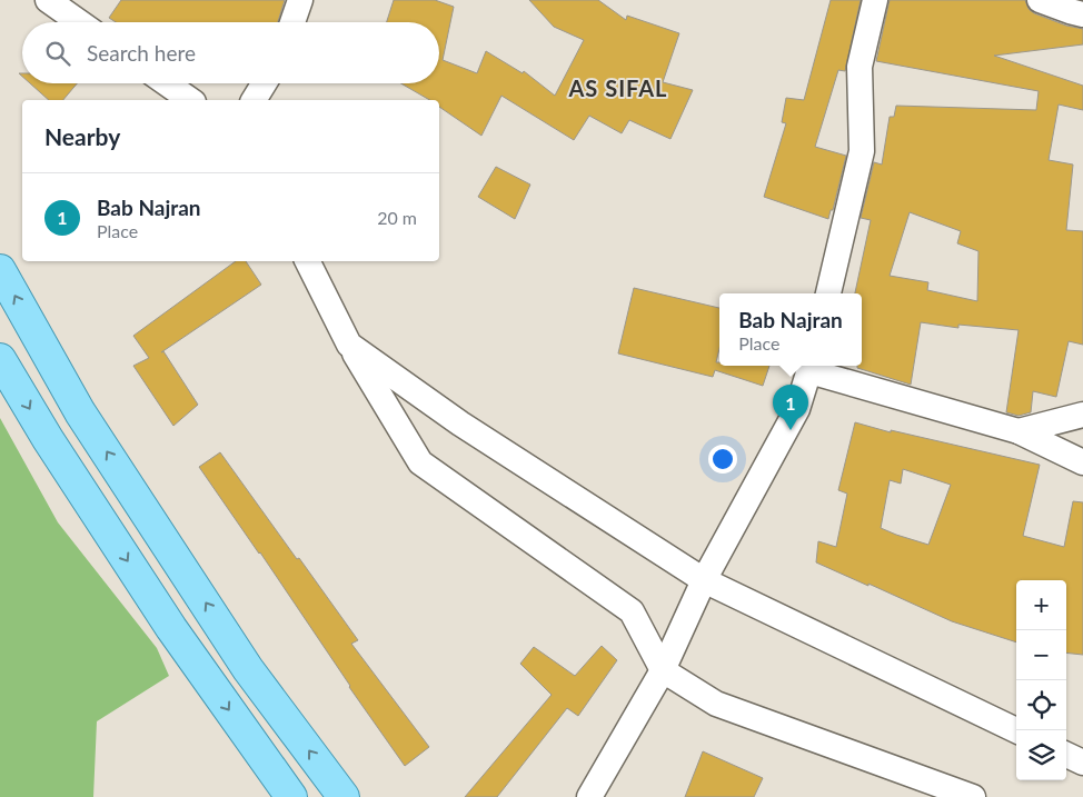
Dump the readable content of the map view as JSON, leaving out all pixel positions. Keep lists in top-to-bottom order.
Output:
{
  "districts": ["AS SIFAL"],
  "page": {
    "search": "Search here",
    "heading": "Nearby",
    "list": [
      {
        "mark": "1",
        "name": "Bab Najran",
        "note": "Place",
        "value": "20 m"
      }
    ],
    "popup": ["Bab Najran", "Place"],
    "pins": "1",
    "map_buttons": ["+", "−"]
  }
}
